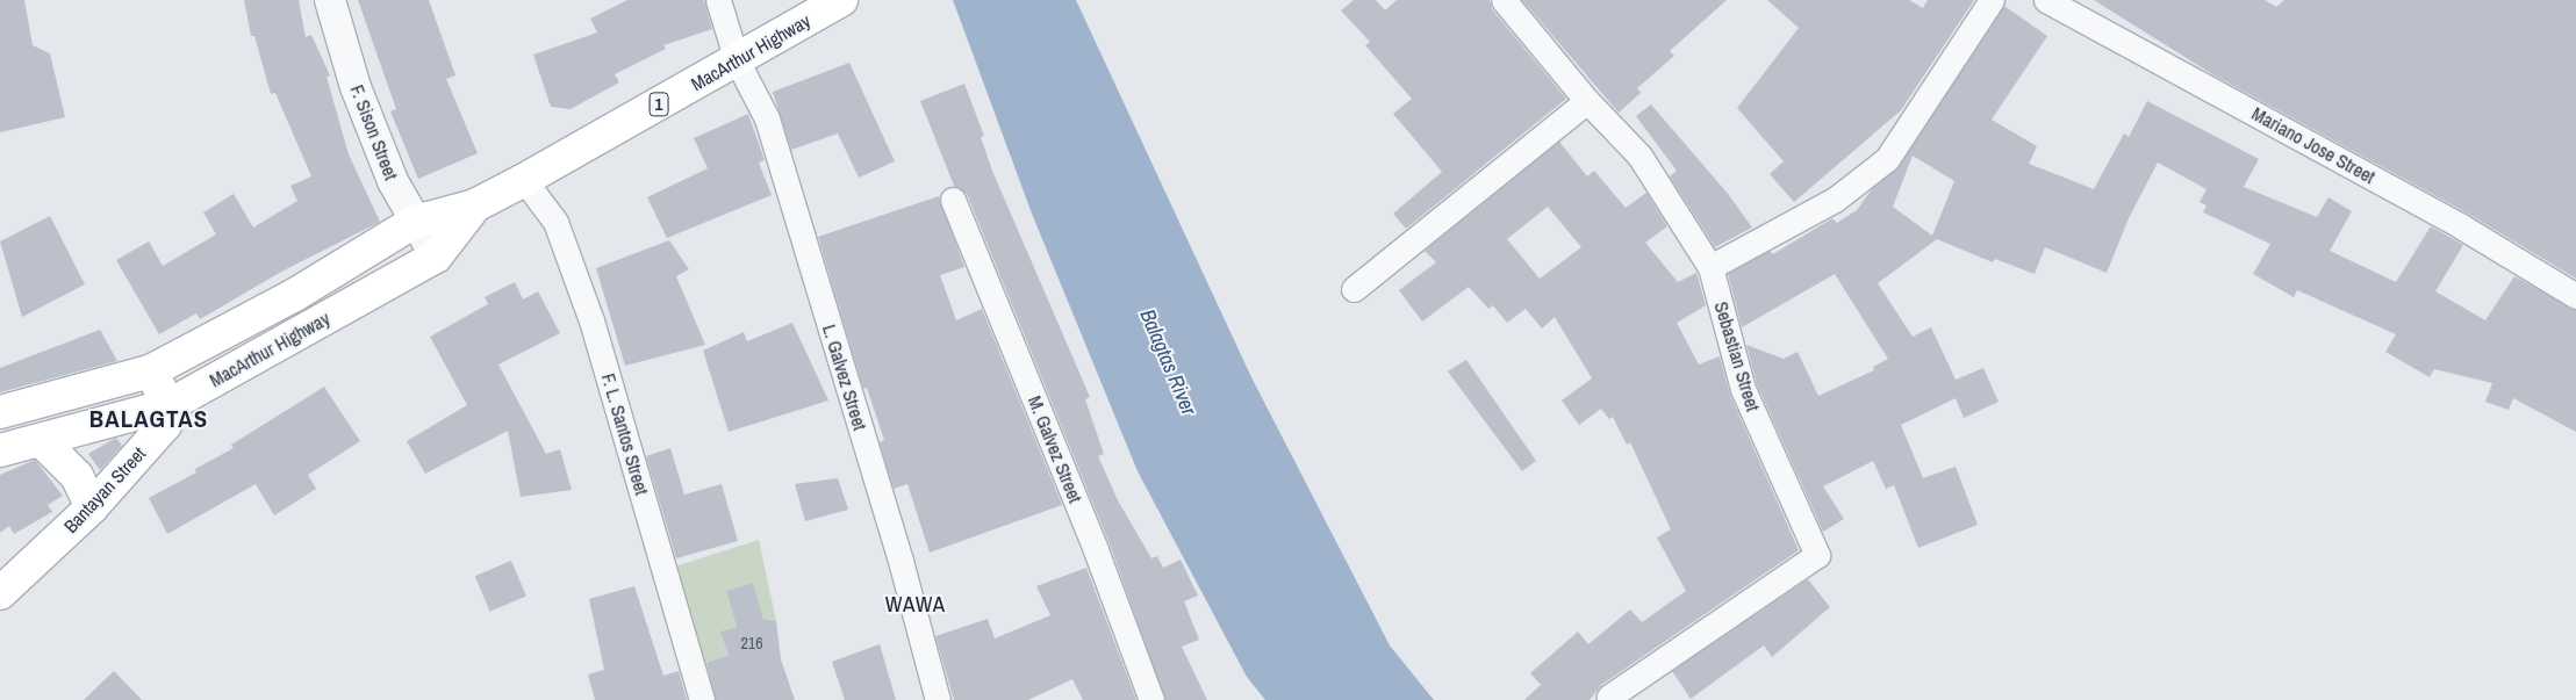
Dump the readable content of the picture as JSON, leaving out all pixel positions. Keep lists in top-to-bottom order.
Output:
{
  "streets": {
    "main road": ["MacArthur Highway", "1", "Bantayan Street"],
    "street": [
      "F. Sison Street",
      "Mariano Jose Street",
      "Sebastian Street",
      "L. Galvez Street",
      "F. L. Santos Street",
      "M. Galvez Street"
    ]
  },
  "crossings": [
    ["MacArthur Highway", "F. Sison Street"],
    ["MacArthur Highway", "L. Galvez Street"],
    ["MacArthur Highway", "F. L. Santos Street"],
    ["MacArthur Highway", "Bantayan Street"]
  ],
  "districts": ["BALAGTAS", "WAWA"],
  "water": ["Balagtas River"],
  "house_numbers": ["216"]
}
